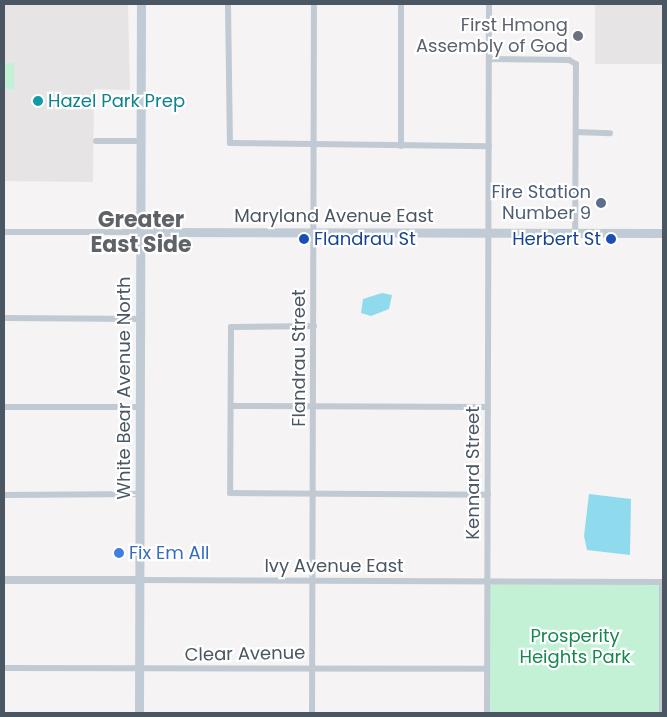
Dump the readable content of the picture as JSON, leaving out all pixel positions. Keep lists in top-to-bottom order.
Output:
{
  "streets": {
    "main road": ["Maryland Avenue East", "White Bear Avenue North"],
    "street": [
      "Flandrau Street",
      "Kennard Street",
      "Ivy Avenue East",
      "Clear Avenue"
    ]
  },
  "crossings": [
    ["Maryland Avenue East", "Flandrau Street"],
    ["Maryland Avenue East", "White Bear Avenue North"],
    ["Maryland Avenue East", "Kennard Street"],
    ["Flandrau Street", "Ivy Avenue East"],
    ["Flandrau Street", "Clear Avenue"],
    ["White Bear Avenue North", "Ivy Avenue East"],
    ["White Bear Avenue North", "Clear Avenue"],
    ["Kennard Street", "Ivy Avenue East"],
    ["Kennard Street", "Clear Avenue"]
  ],
  "districts": ["Greater East Side"],
  "parks": ["Prosperity Heights Park"],
  "places": [
    "First Hmong Assembly of God",
    "Hazel Park Prep",
    "Fire Station Number 9",
    "Flandrau St",
    "Herbert St",
    "Fix Em All"
  ]
}
